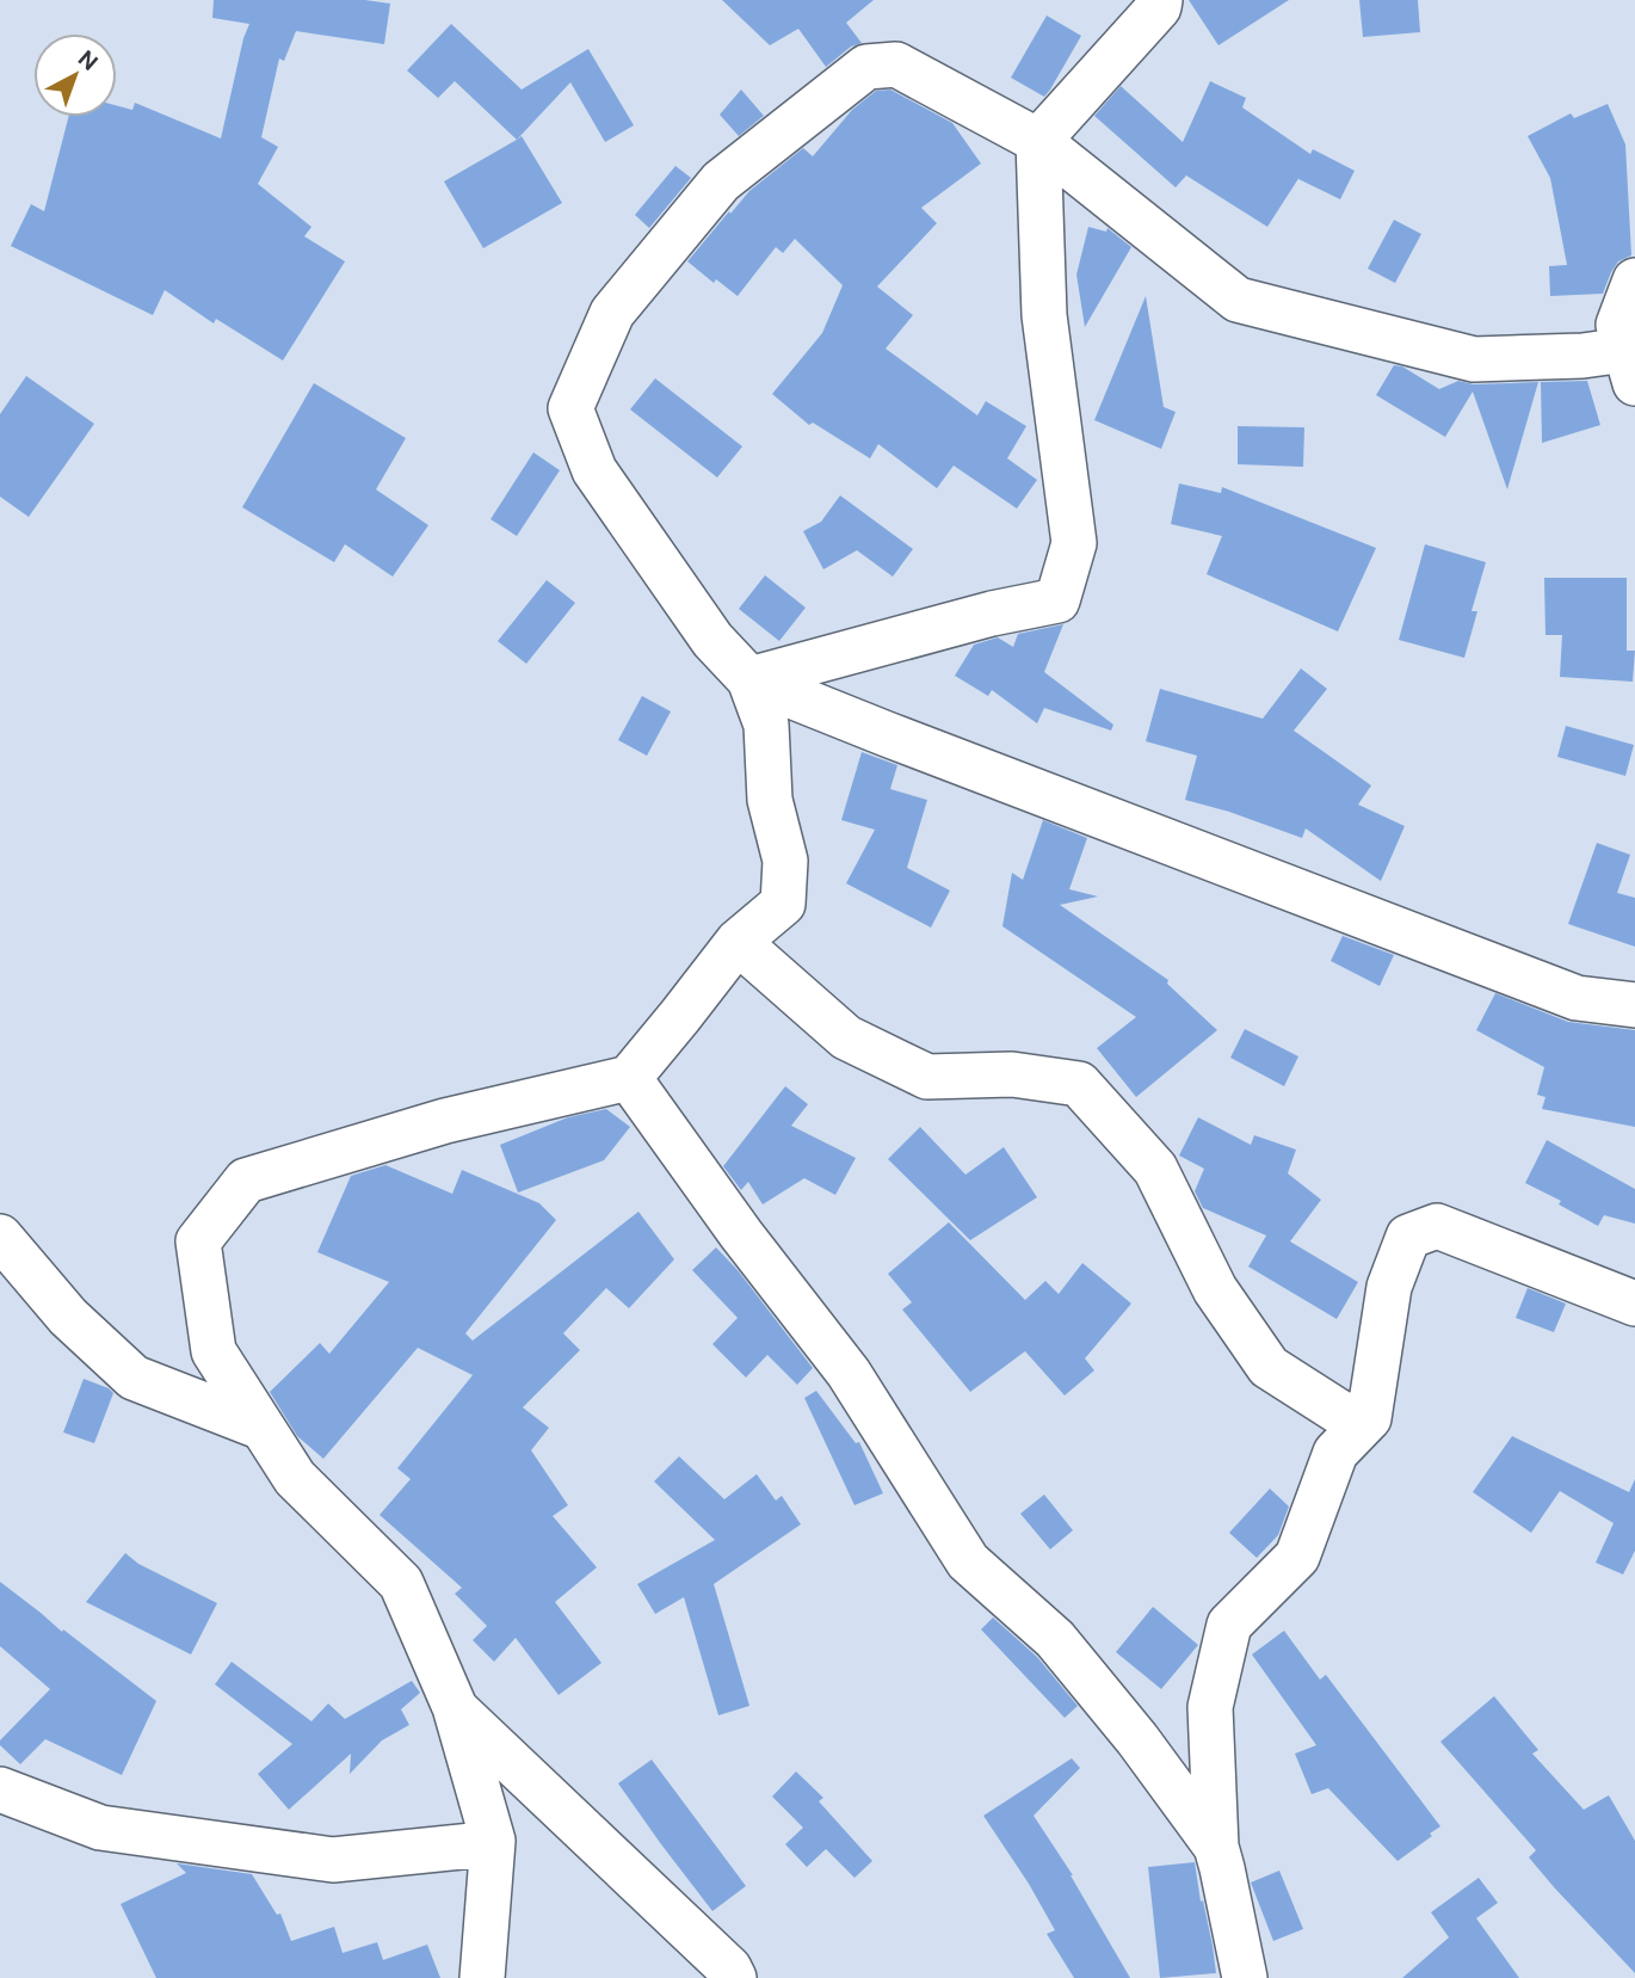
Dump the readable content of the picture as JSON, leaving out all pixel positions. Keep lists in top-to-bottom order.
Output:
{
  "north": "top right"
}
